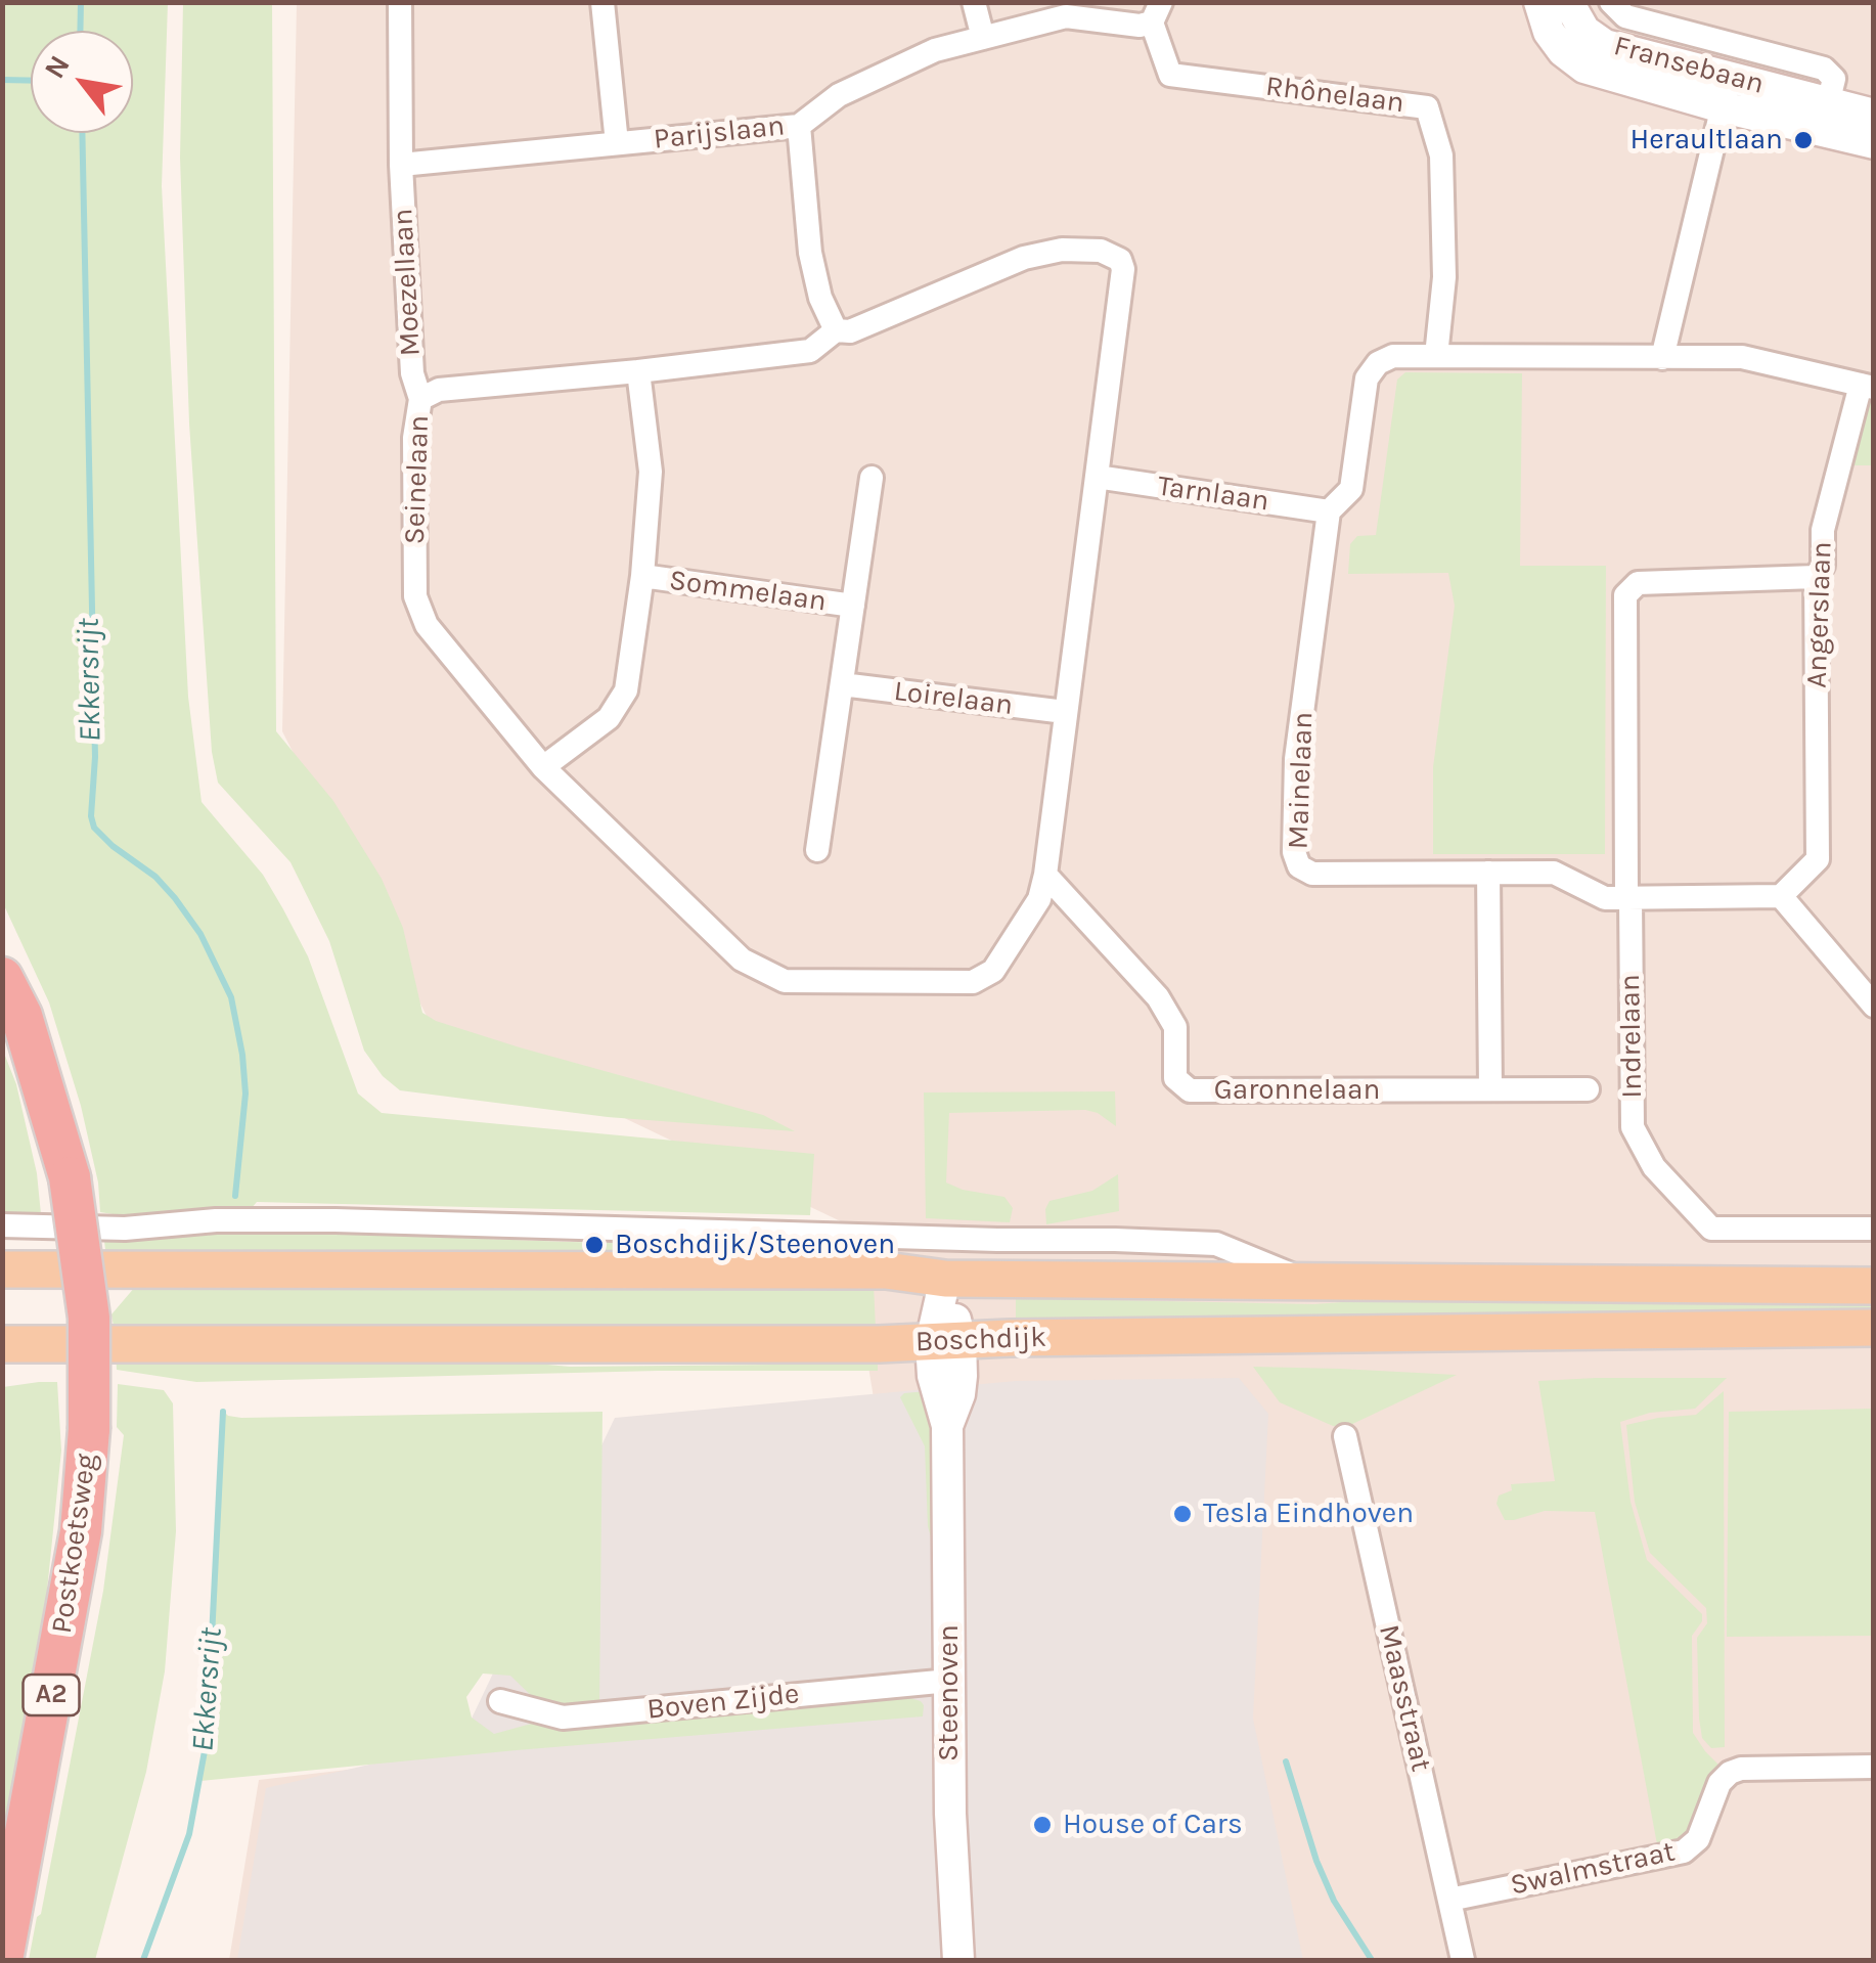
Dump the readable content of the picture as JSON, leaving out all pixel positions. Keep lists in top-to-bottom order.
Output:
{
  "streets": {
    "highway": ["Postkoetsweg", "A2"],
    "main road": ["Boschdijk"],
    "street": [
      "Fransebaan",
      "Rhônelaan",
      "Parijslaan",
      "Moezellaan",
      "Seinelaan",
      "Tarnlaan",
      "Sommelaan",
      "Angerslaan",
      "Loirelaan",
      "Mainelaan",
      "Indrelaan",
      "Garonnelaan",
      "Steenoven",
      "Maasstraat",
      "Boven Zijde",
      "Swalmstraat"
    ]
  },
  "crossings": [
    ["Rhônelaan", "Parijslaan"],
    ["Rhônelaan", "Mainelaan"],
    ["Parijslaan", "Moezellaan"],
    ["Moezellaan", "Seinelaan"],
    ["Seinelaan", "Tarnlaan"],
    ["Seinelaan", "Sommelaan"],
    ["Seinelaan", "Loirelaan"],
    ["Seinelaan", "Garonnelaan"],
    ["Tarnlaan", "Mainelaan"],
    ["Angerslaan", "Mainelaan"],
    ["Angerslaan", "Indrelaan"],
    ["Mainelaan", "Indrelaan"],
    ["Boschdijk", "Steenoven"],
    ["Steenoven", "Boven Zijde"],
    ["Maasstraat", "Swalmstraat"]
  ],
  "water": ["Ekkersrijt"],
  "places": [
    "Heraultlaan",
    "Boschdijk/Steenoven",
    "Tesla Eindhoven",
    "House of Cars"
  ],
  "north": "top left"
}
